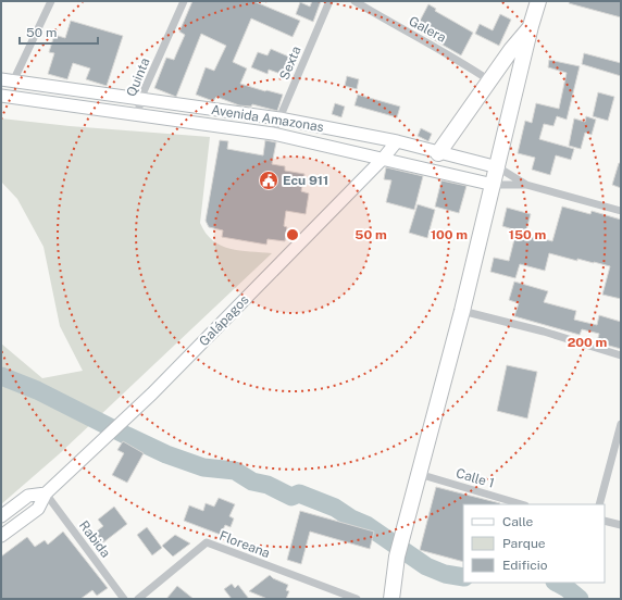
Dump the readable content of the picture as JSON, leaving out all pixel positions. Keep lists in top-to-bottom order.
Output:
{
  "streets": {
    "main road": ["Avenida Amazonas", "Galápagos"],
    "street": [
      "Galera",
      "Sexta",
      "Quinta",
      "Calle 1",
      "Rabida",
      "Floreana"
    ]
  },
  "crossings": [
    ["Sexta", "Avenida Amazonas"],
    ["Quinta", "Avenida Amazonas"],
    ["Avenida Amazonas", "Galápagos"],
    ["Galápagos", "Rabida"]
  ],
  "places": {
    "public building": ["Ecu 911"]
  },
  "legend": ["Calle", "Parque", "Edificio"],
  "scale_bar": "50 m",
  "rings": [
    "50 m",
    "100 m",
    "150 m",
    "200 m"
  ]
}
